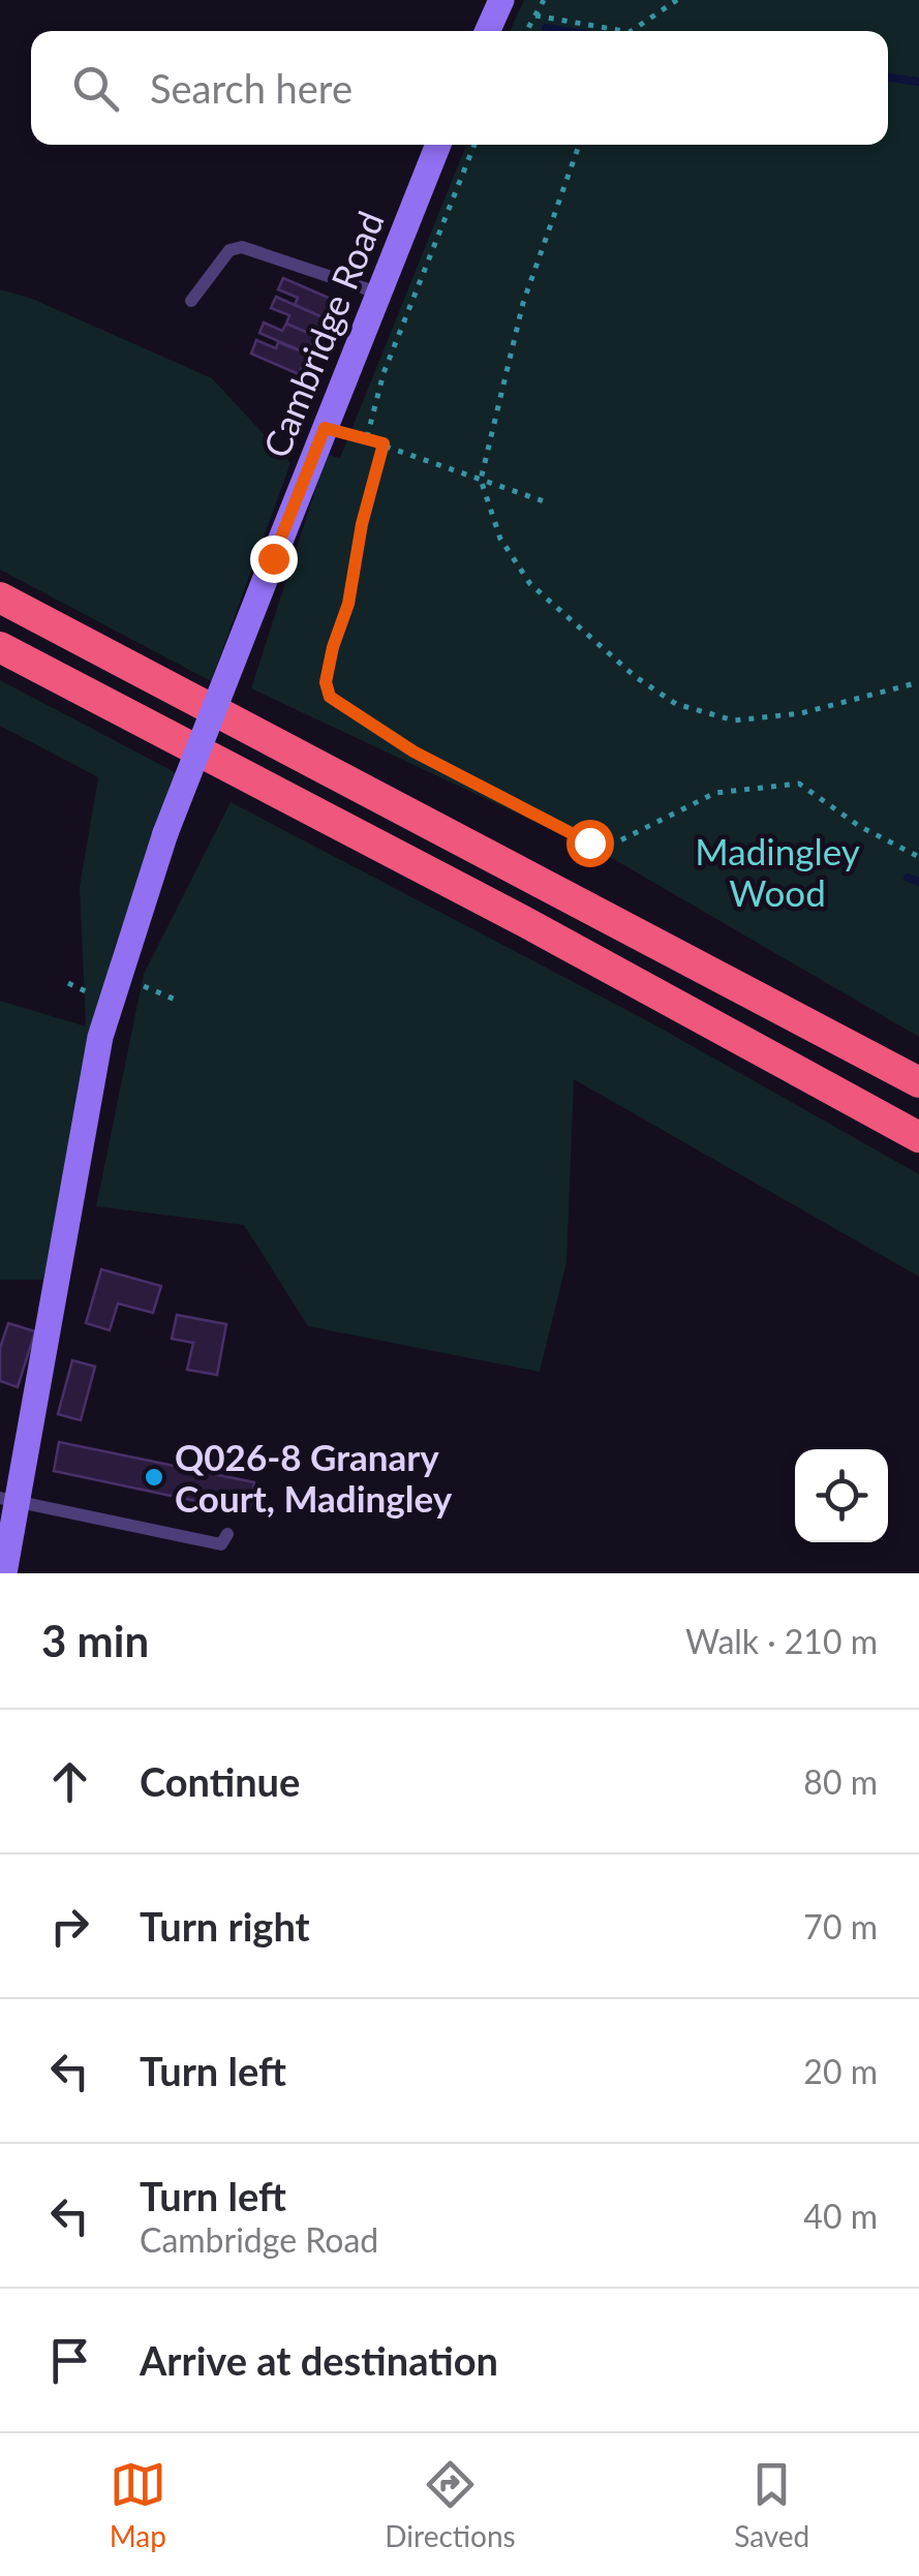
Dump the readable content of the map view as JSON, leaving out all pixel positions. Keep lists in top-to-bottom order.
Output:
{
  "streets": {
    "street": ["Cambridge Road"]
  },
  "parks": ["Madingley Wood"],
  "places": ["Q026-8 Granary Court, Madingley"],
  "page": {
    "search": "Search here",
    "heading": ["3 min", "Walk · 210 m"],
    "list": [
      ["Continue", "80 m"],
      ["Turn right", "70 m"],
      ["Turn left", "20 m"],
      ["Turn left", "Cambridge Road", "40 m"],
      "Arrive at destination"
    ],
    "nav": ["Map", "Directions", "Saved"]
  }
}
